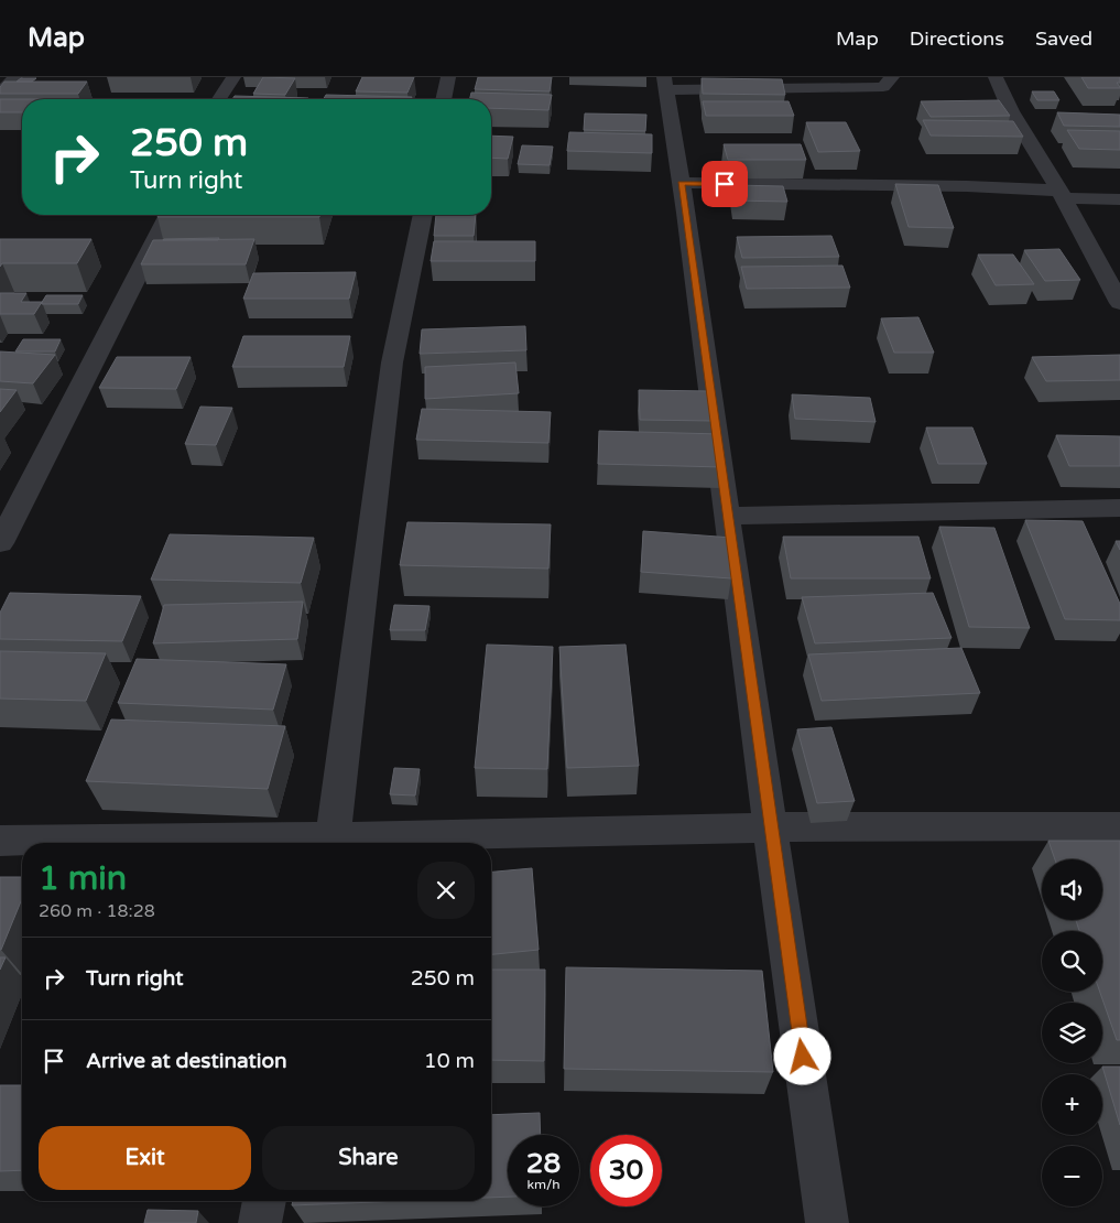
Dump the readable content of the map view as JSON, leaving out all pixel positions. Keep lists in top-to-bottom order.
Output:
{
  "page": {
    "header": "Map",
    "nav": ["Map", "Directions", "Saved"],
    "turn": ["250 m", "Turn right"],
    "heading": ["1 min", "260 m · 18:28"],
    "map_buttons": ["+", "−"],
    "list": [
      {
        "name": "Turn right",
        "value": "250 m"
      },
      {
        "name": "Arrive at destination",
        "value": "10 m"
      }
    ],
    "buttons": ["Exit", "Share"],
    "speed": "28 km/h",
    "limit": "30"
  }
}
